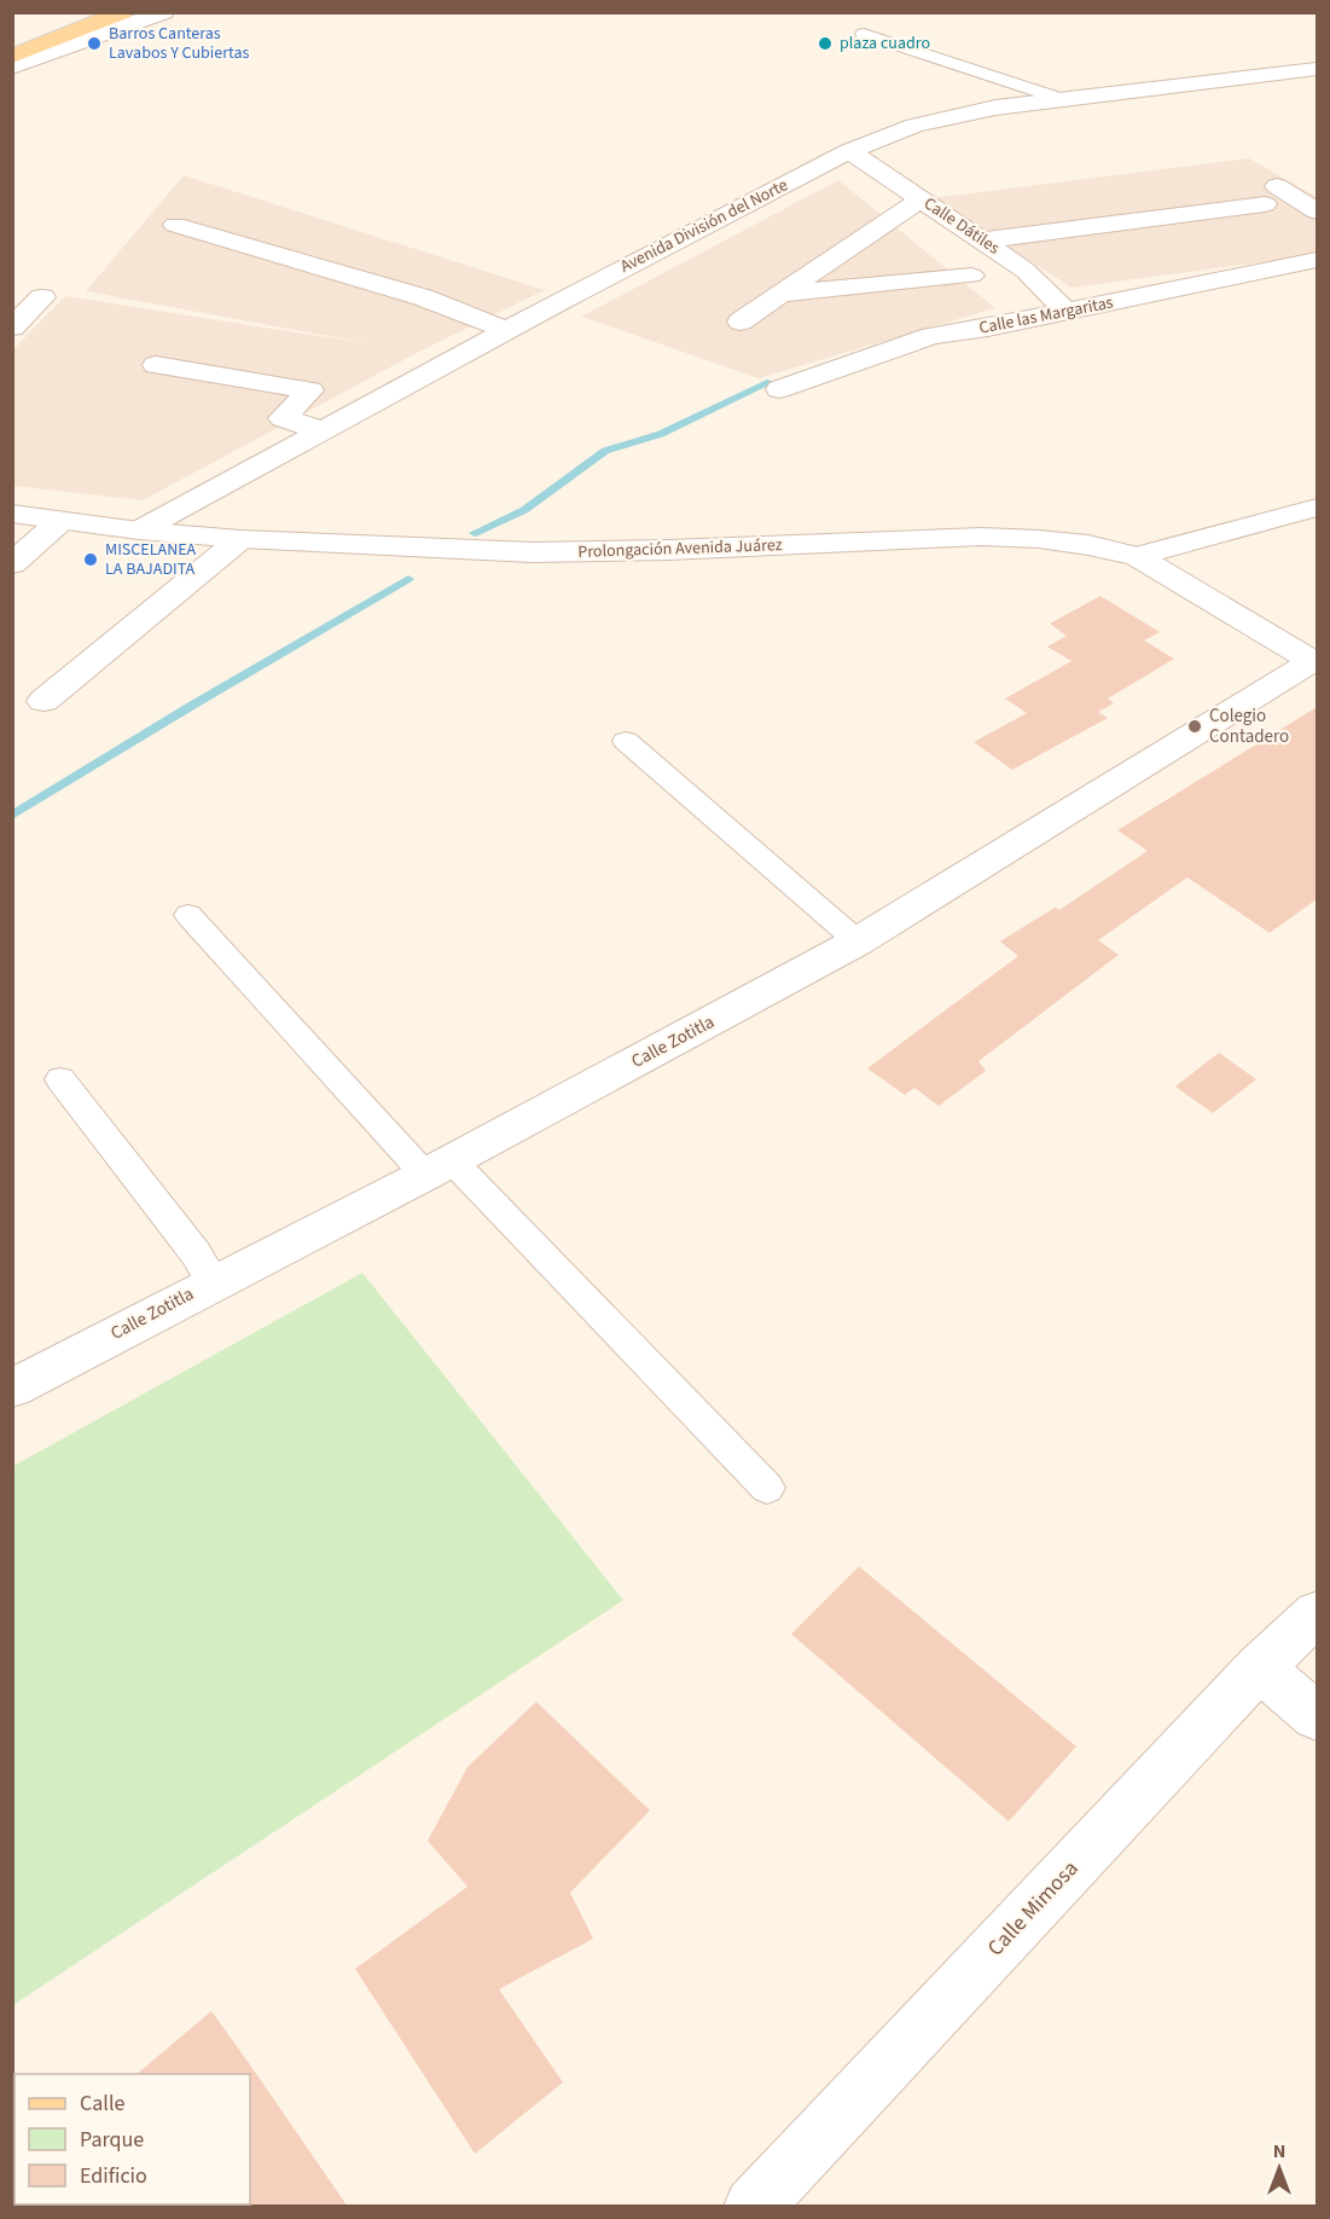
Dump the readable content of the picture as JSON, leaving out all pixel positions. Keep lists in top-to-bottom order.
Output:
{
  "streets": {
    "street": [
      "Avenida División del Norte",
      "Calle Dátiles",
      "Calle las Margaritas",
      "Prolongación Avenida Juárez",
      "Calle Zotitla",
      "Calle Mimosa"
    ]
  },
  "crossings": [
    ["Avenida División del Norte", "Calle Dátiles"],
    ["Avenida División del Norte", "Prolongación Avenida Juárez"],
    ["Calle Dátiles", "Calle las Margaritas"],
    ["Prolongación Avenida Juárez", "Calle Zotitla"]
  ],
  "places": [
    "Barros Canteras Lavabos Y Cubiertas",
    "plaza cuadro",
    "MISCELANEA LA BAJADITA",
    "Colegio Contadero"
  ],
  "legend": ["Calle", "Parque", "Edificio"],
  "north": "top"
}
